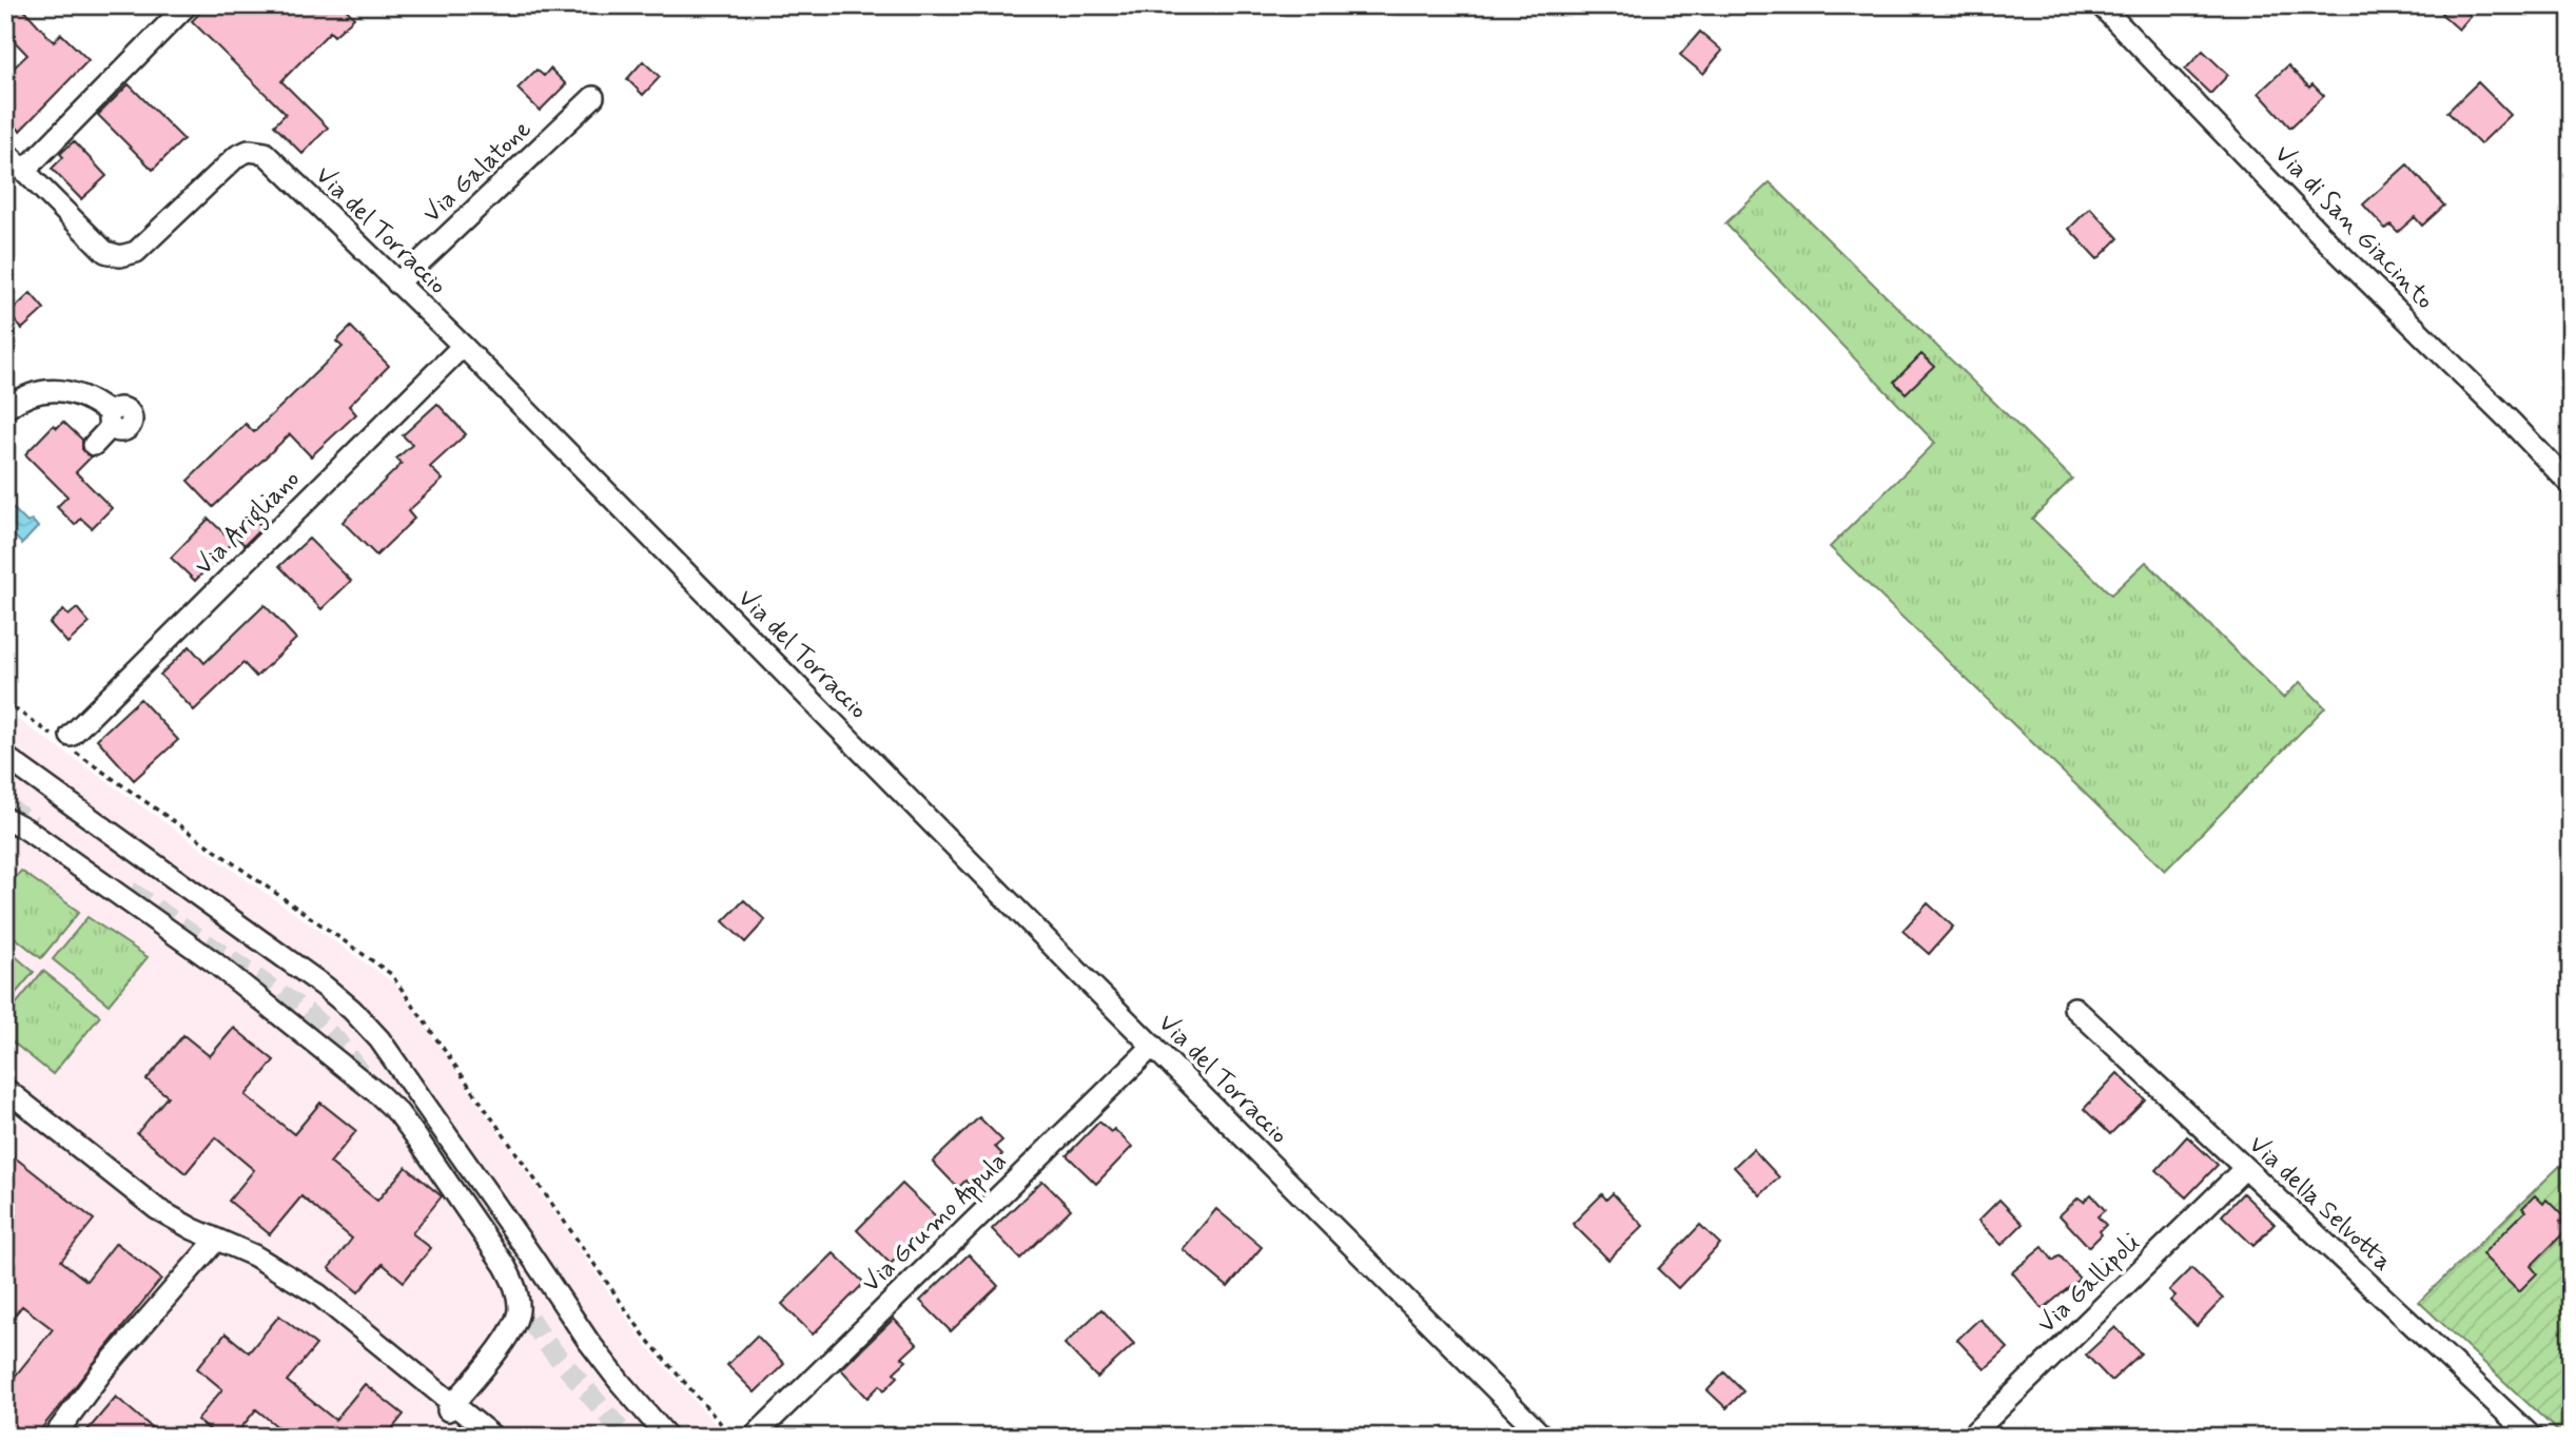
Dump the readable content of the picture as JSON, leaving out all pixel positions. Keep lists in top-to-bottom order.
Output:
{
  "streets": {
    "street": [
      "Via Galatone",
      "Via di San Giacinto",
      "Via del Torraccio",
      "Via Arigliano",
      "Via della Selvotta",
      "Via Grumo Appula",
      "Via Gallipoli"
    ]
  },
  "crossings": [
    ["Via Galatone", "Via del Torraccio"],
    ["Via del Torraccio", "Via Arigliano"],
    ["Via del Torraccio", "Via Grumo Appula"],
    ["Via della Selvotta", "Via Gallipoli"]
  ]
}
